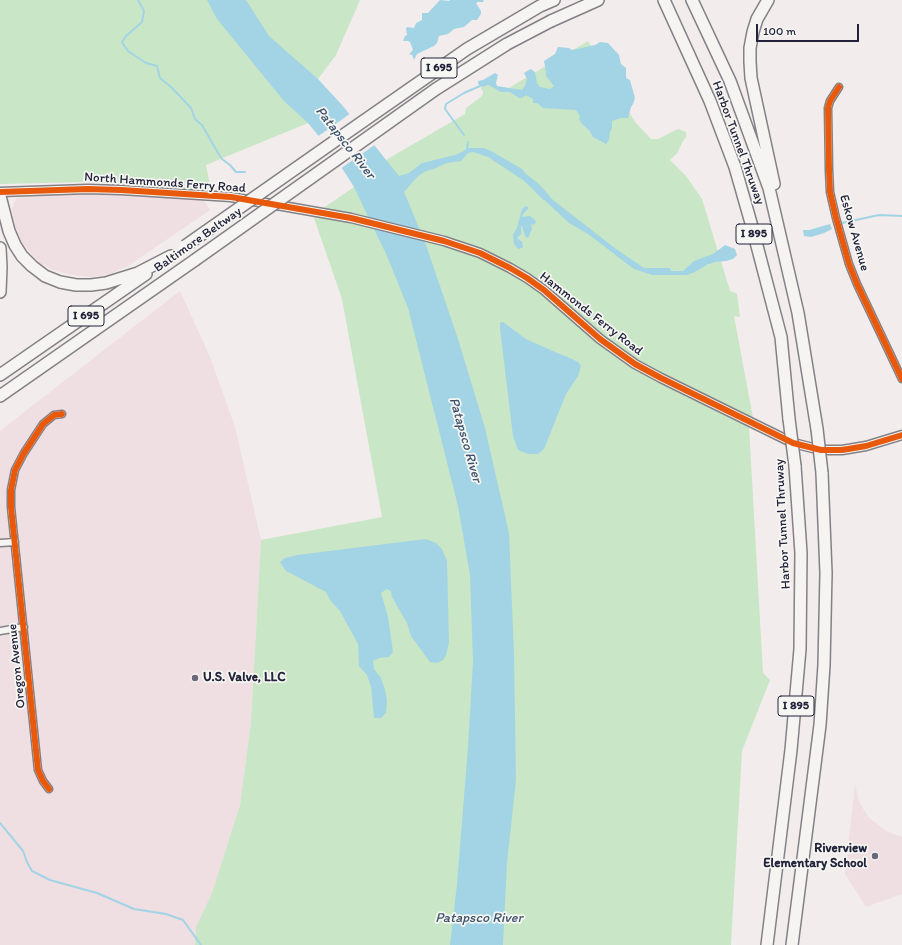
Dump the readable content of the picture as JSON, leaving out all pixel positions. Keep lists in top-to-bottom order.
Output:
{
  "streets": {
    "highway": [
      "I 695",
      "Harbor Tunnel Thruway",
      "I 895",
      "Baltimore Beltway"
    ],
    "street": [
      "North Hammonds Ferry Road",
      "Eskow Avenue",
      "Hammonds Ferry Road",
      "Oregon Avenue"
    ]
  },
  "crossings": [
    ["North Hammonds Ferry Road", "Hammonds Ferry Road"]
  ],
  "water": ["Patapsco River"],
  "places": ["U.S. Valve, LLC", "Riverview Elementary School"],
  "scale_bar": "100 m"
}
